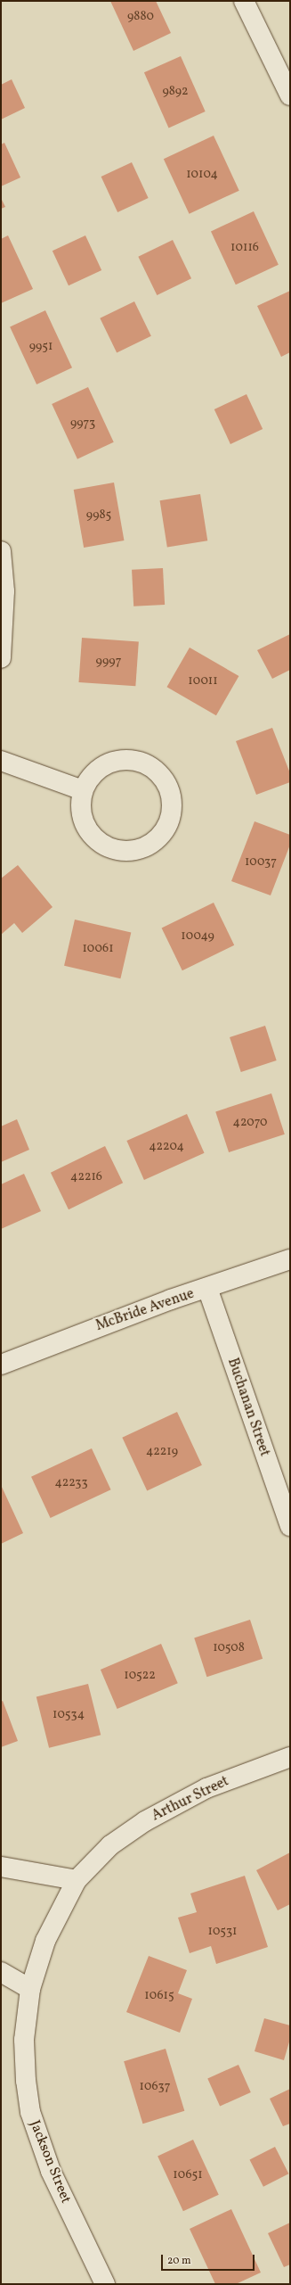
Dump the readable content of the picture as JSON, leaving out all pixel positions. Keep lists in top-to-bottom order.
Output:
{
  "streets": {
    "street": [
      "McBride Avenue",
      "Buchanan Street",
      "Arthur Street",
      "Jackson Street"
    ]
  },
  "crossings": [
    ["McBride Avenue", "Buchanan Street"],
    ["Arthur Street", "Jackson Street"]
  ],
  "house_numbers": [
    "9880",
    "9892",
    "10104",
    "10116",
    "9951",
    "9973",
    "9985",
    "9997",
    "10011",
    "10037",
    "10049",
    "10061",
    "42070",
    "42204",
    "42216",
    "42219",
    "42233",
    "10508",
    "10522",
    "10534",
    "10531",
    "10615",
    "10637",
    "10651"
  ],
  "scale_bar": "20 m"
}
